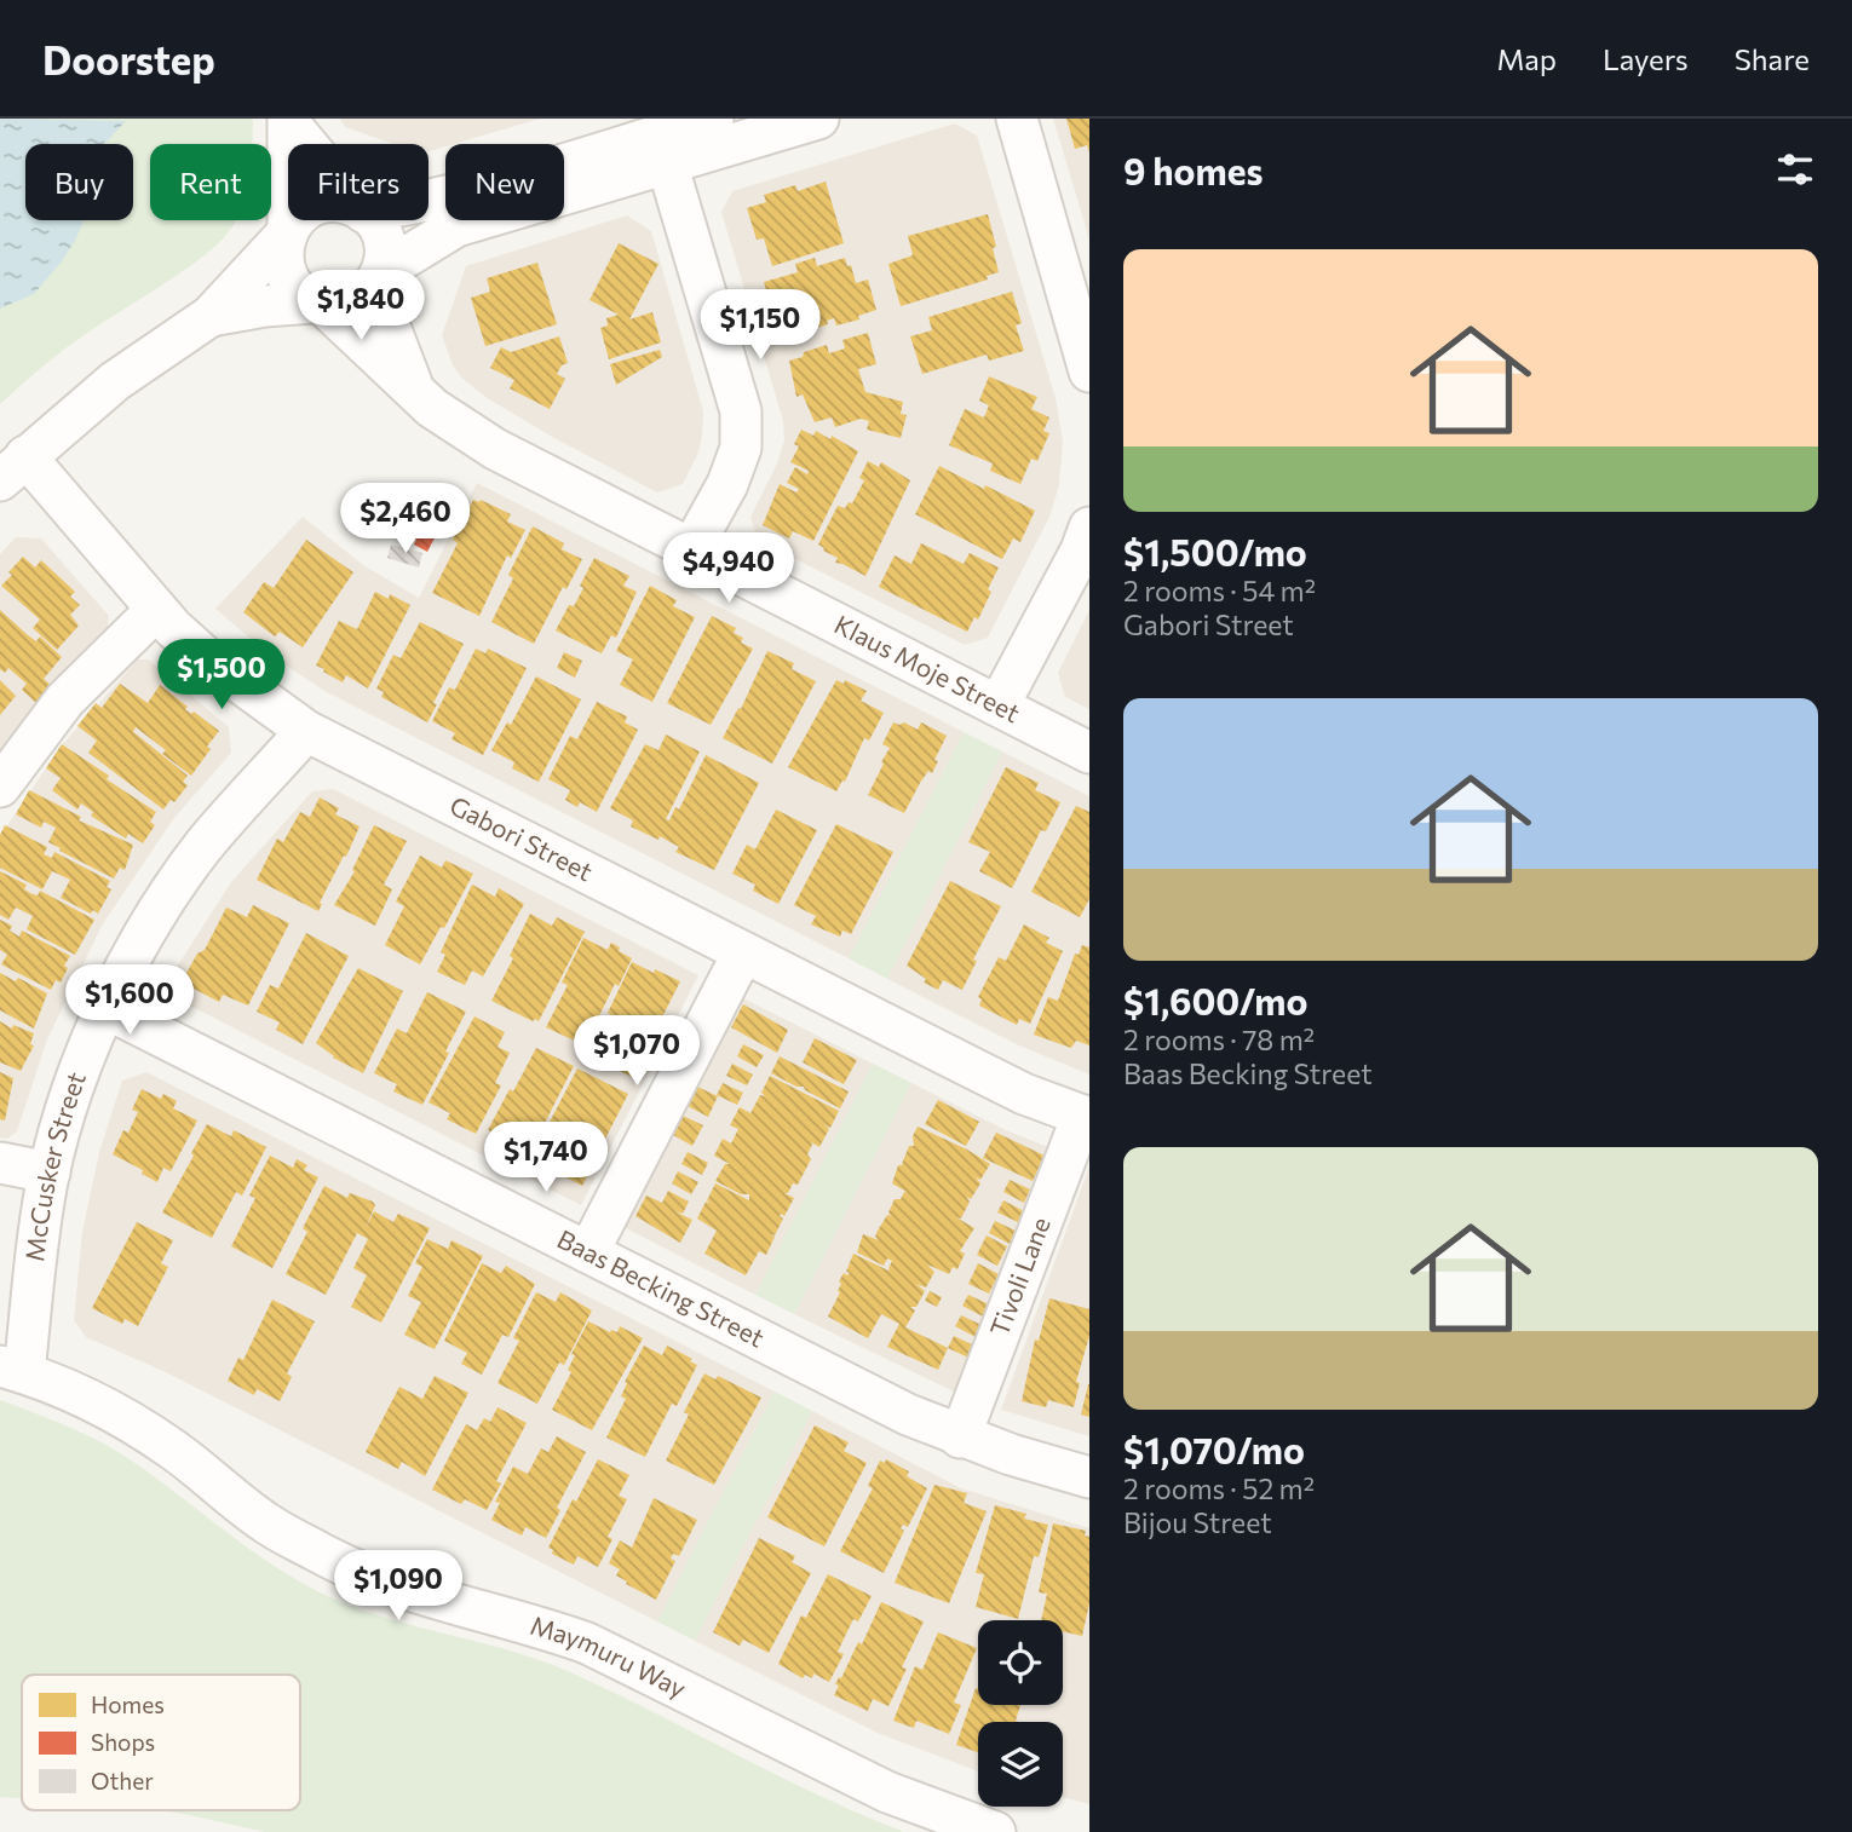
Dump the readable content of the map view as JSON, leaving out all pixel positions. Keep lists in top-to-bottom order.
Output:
{
  "streets": {
    "street": [
      "Klaus Moje Street",
      "Gabori Street",
      "McCusker Street",
      "Tivoli Lane",
      "Baas Becking Street",
      "Maymuru Way"
    ]
  },
  "crossings": [
    ["Gabori Street", "McCusker Street"],
    ["Gabori Street", "Tivoli Lane"],
    ["McCusker Street", "Baas Becking Street"],
    ["McCusker Street", "Maymuru Way"],
    ["Tivoli Lane", "Baas Becking Street"]
  ],
  "legend": ["Homes", "Shops", "Other"],
  "page": {
    "header": "Doorstep",
    "nav": ["Map", "Layers", "Share"],
    "heading": "9 homes",
    "chip": [
      "Buy",
      "Rent",
      "Filters",
      "New"
    ],
    "list": [
      {
        "name": "$1,500/mo",
        "note": "2 rooms · 54 m² · Gabori Street"
      },
      {
        "name": "$1,600/mo",
        "note": "2 rooms · 78 m² · Baas Becking Street"
      },
      {
        "name": "$1,070/mo",
        "note": "2 rooms · 52 m² · Bijou Street"
      }
    ],
    "price": [
      "$1,840",
      "$1,150",
      "$2,460",
      "$4,940",
      "$1,500",
      "$1,600",
      "$1,070",
      "$1,740",
      "$1,090"
    ]
  }
}
